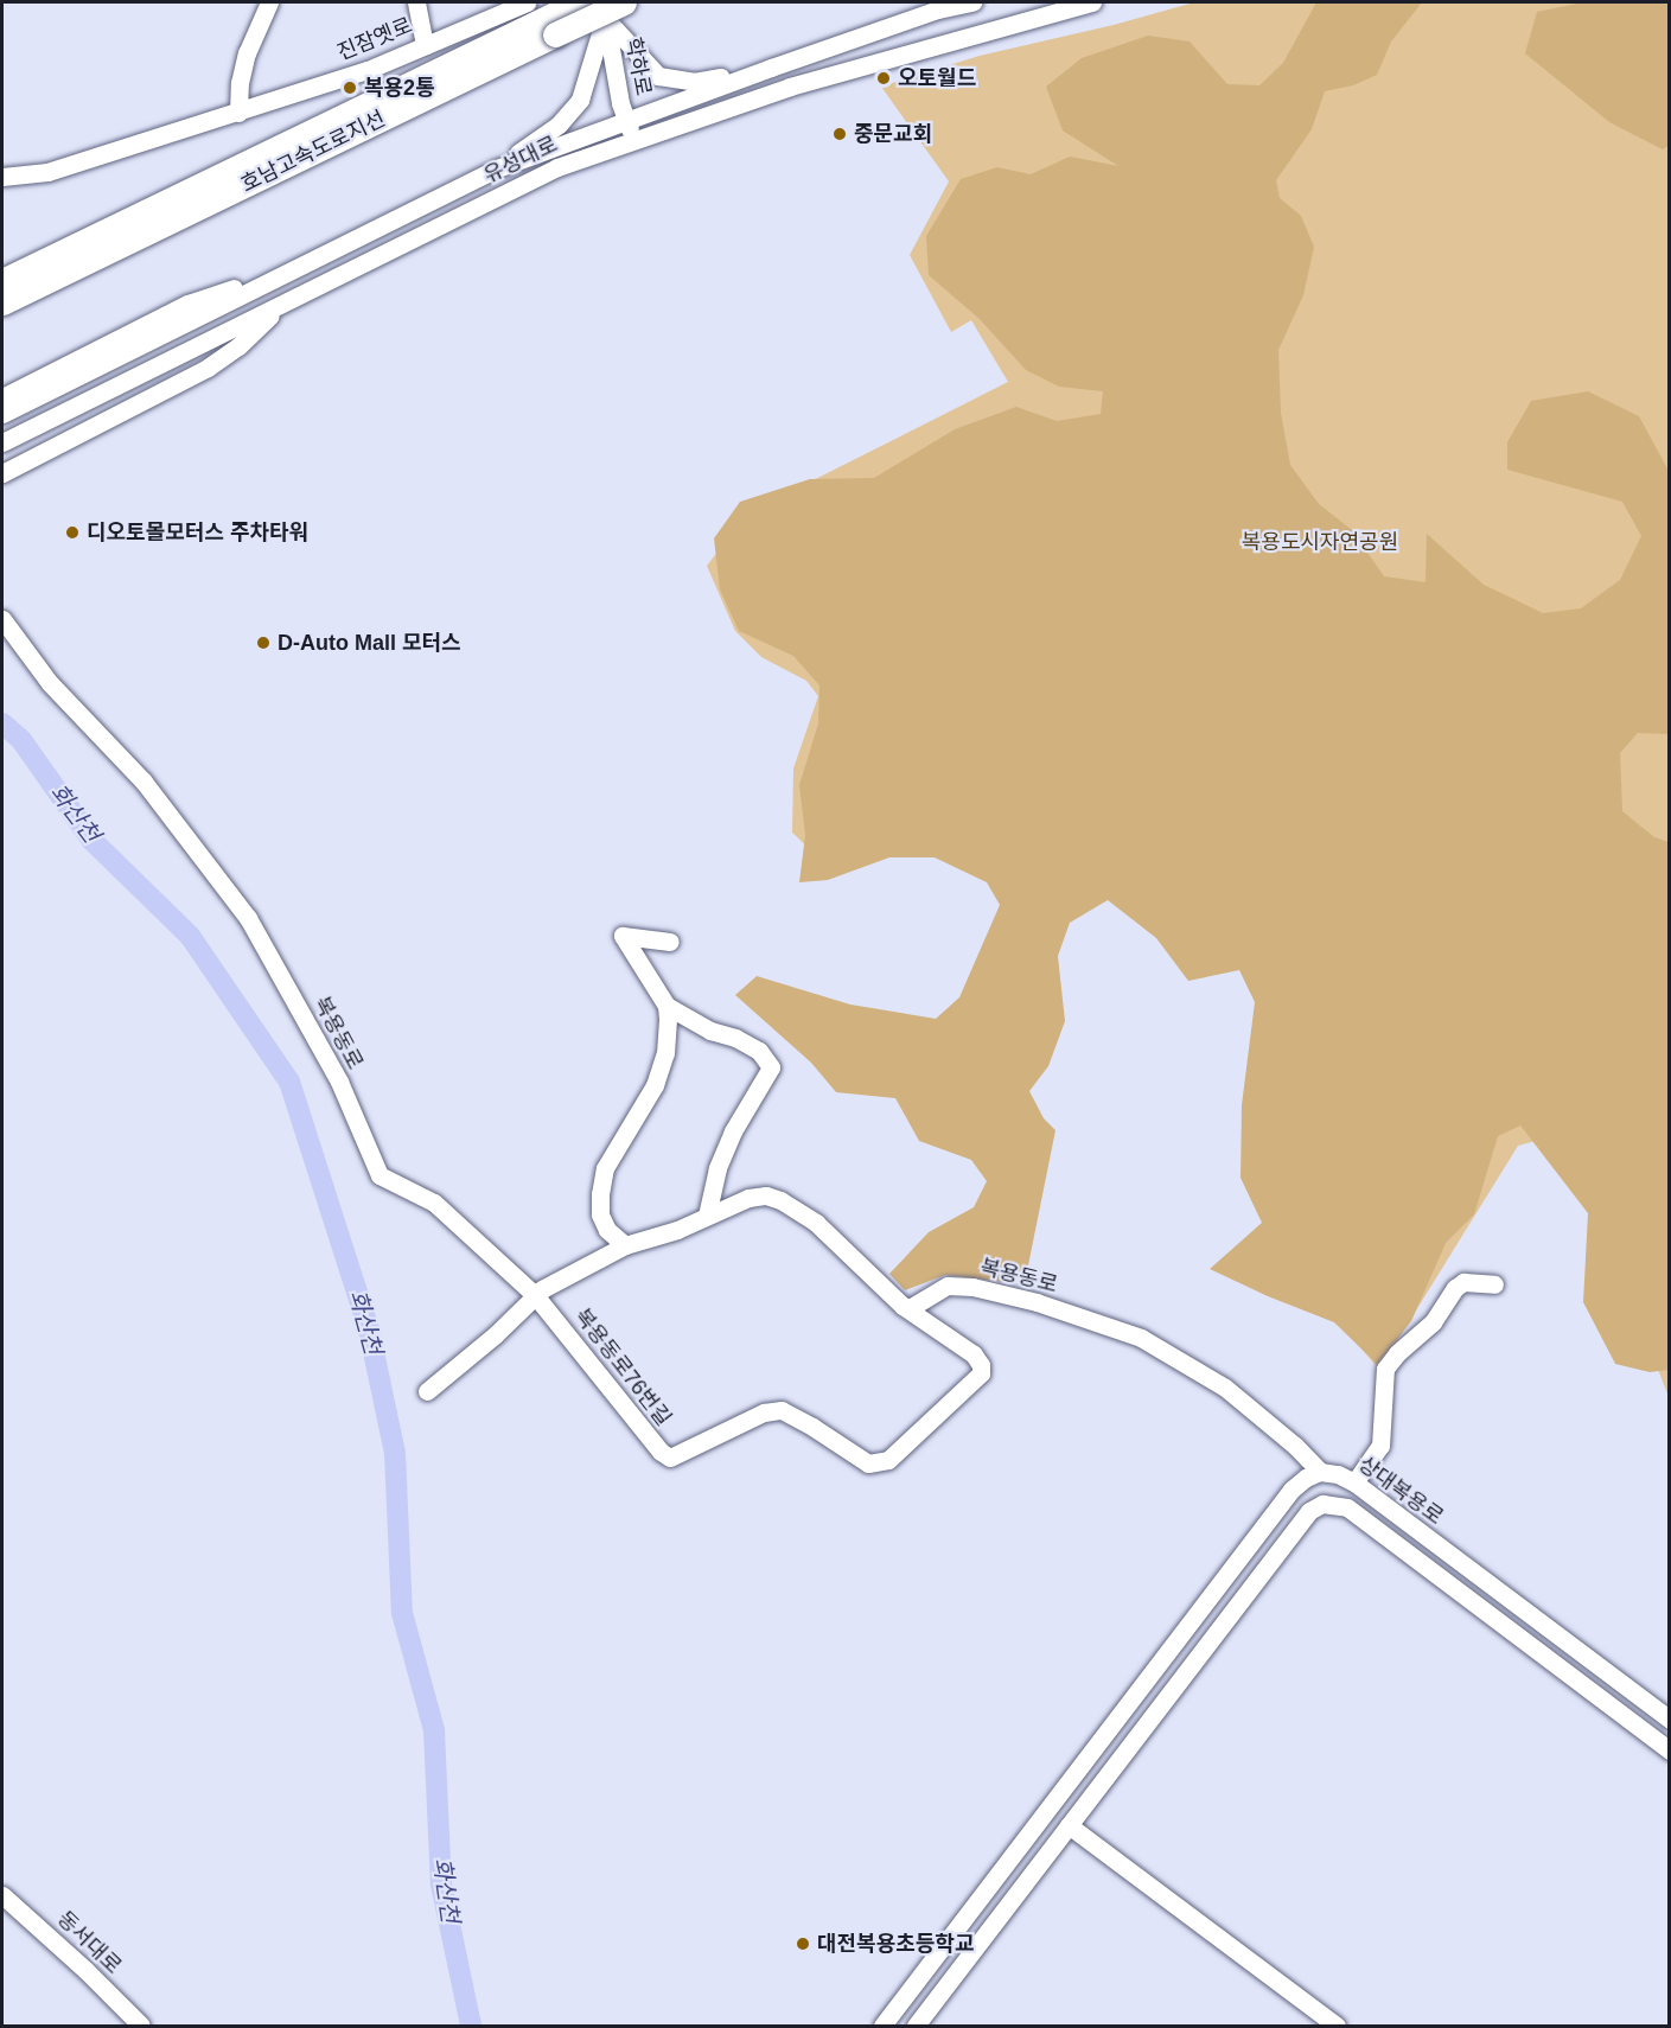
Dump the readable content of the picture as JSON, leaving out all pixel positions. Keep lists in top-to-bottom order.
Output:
{
  "streets": {
    "highway": ["호남고속도로지선"],
    "street": [
      "진잠옛로",
      "학하로",
      "유성대로",
      "복용동로",
      "복용동로76번길",
      "상대복용로",
      "동서대로"
    ]
  },
  "crossings": [
    ["학하로", "호남고속도로지선"],
    ["학하로", "유성대로"],
    ["복용동로", "복용동로76번길"],
    ["복용동로", "상대복용로"]
  ],
  "water": ["화산천"],
  "parks": ["복용도시자연공원"],
  "places": [
    "오토월드",
    "복용2통",
    "중문교회",
    "디오토몰모터스 주차타워",
    "D-Auto Mall 모터스",
    "대전복용초등학교"
  ]
}
